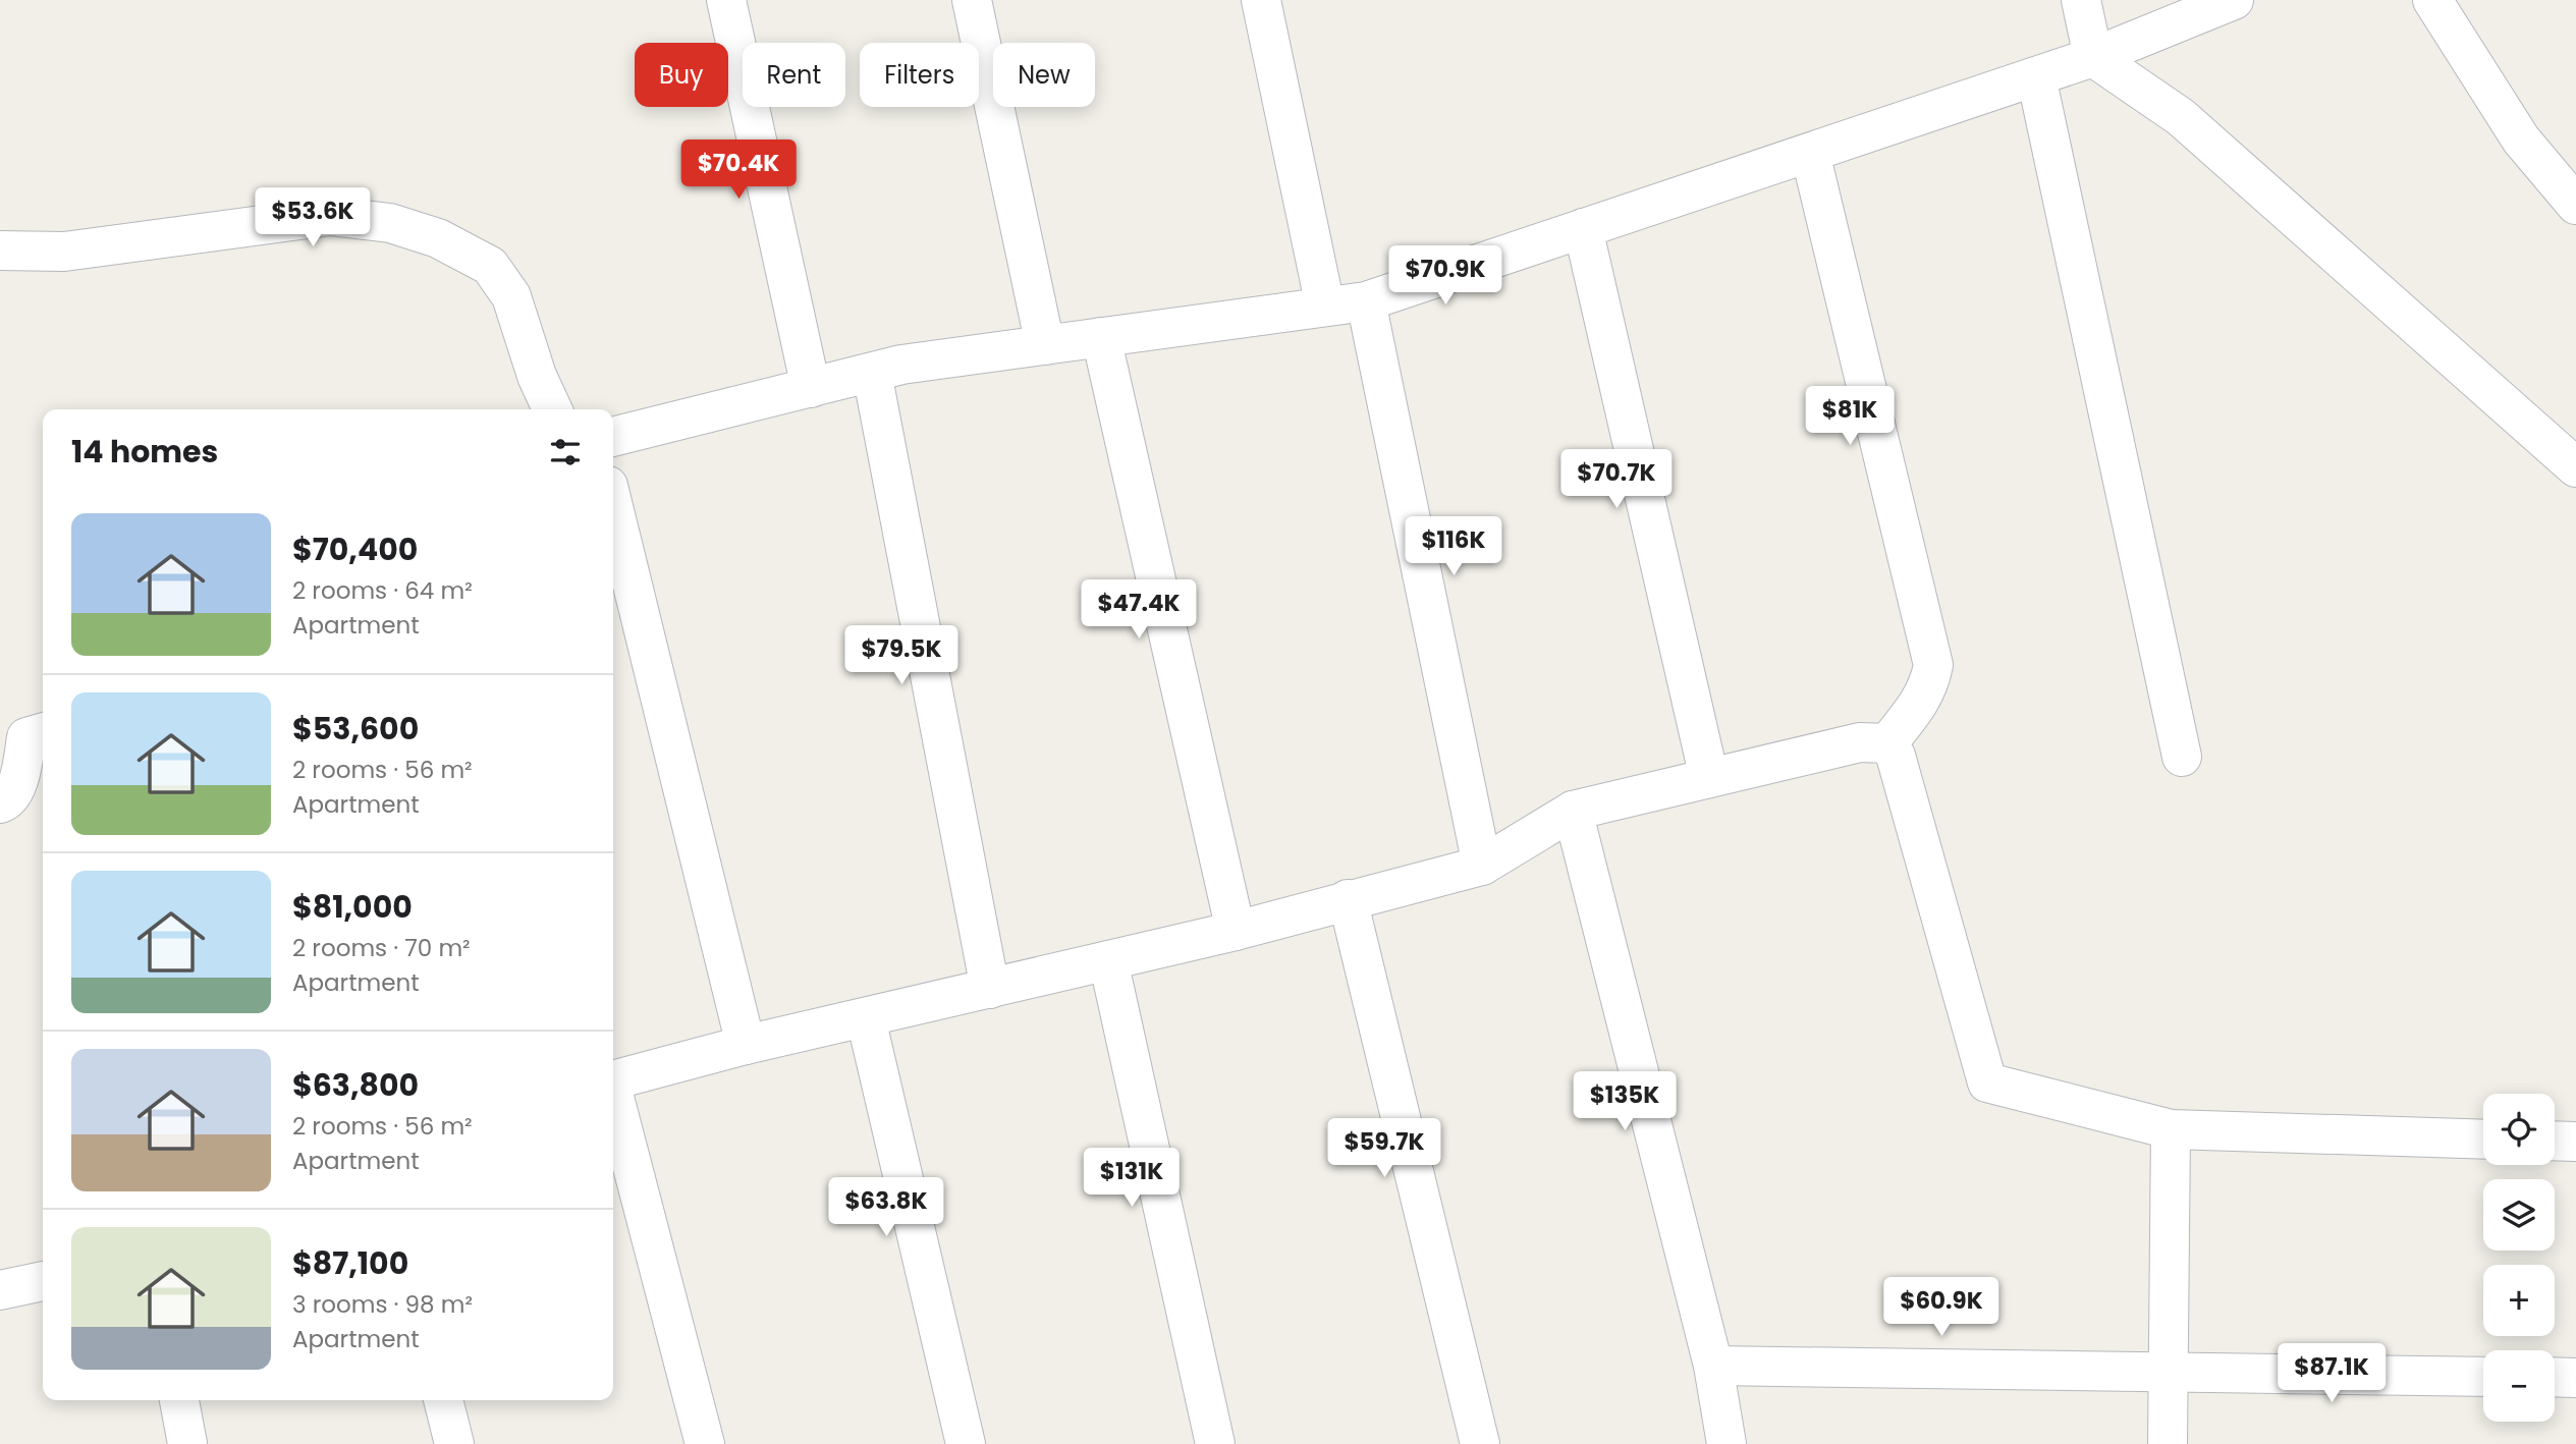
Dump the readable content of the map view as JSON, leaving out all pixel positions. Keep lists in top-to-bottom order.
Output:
{
  "page": {
    "chip": [
      "Buy",
      "Rent",
      "Filters",
      "New"
    ],
    "price": [
      "$70.4K",
      "$53.6K",
      "$70.9K",
      "$81K",
      "$70.7K",
      "$116K",
      "$47.4K",
      "$79.5K",
      "$135K",
      "$59.7K",
      "$131K",
      "$63.8K",
      "$60.9K",
      "$87.1K"
    ],
    "heading": "14 homes",
    "list": [
      {
        "name": "$70,400",
        "note": "2 rooms · 64 m² · Apartment"
      },
      {
        "name": "$53,600",
        "note": "2 rooms · 56 m² · Apartment"
      },
      {
        "name": "$81,000",
        "note": "2 rooms · 70 m² · Apartment"
      },
      {
        "name": "$63,800",
        "note": "2 rooms · 56 m² · Apartment"
      },
      {
        "name": "$87,100",
        "note": "3 rooms · 98 m² · Apartment"
      }
    ],
    "map_buttons": ["+", "−"]
  }
}
